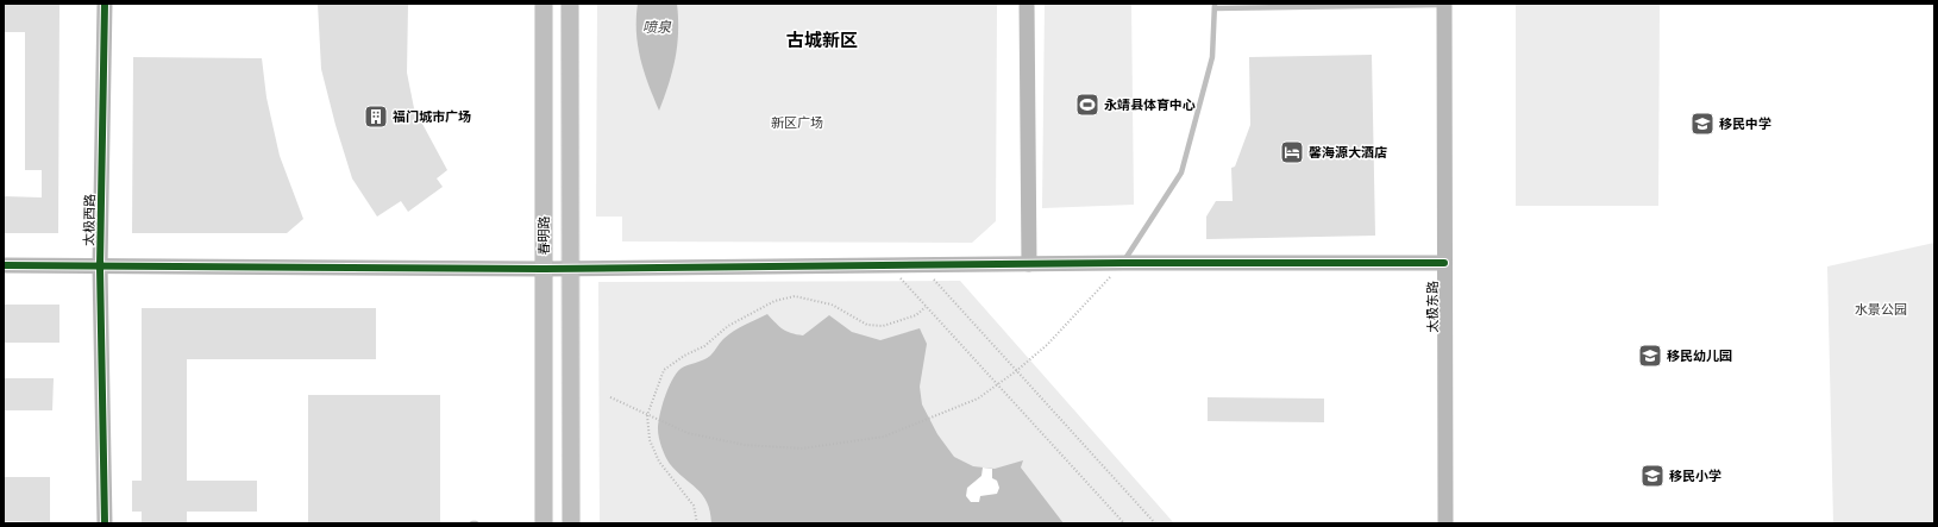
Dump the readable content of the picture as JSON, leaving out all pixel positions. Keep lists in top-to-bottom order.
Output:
{
  "streets": {
    "main road": ["春明路"],
    "street": ["太极西路", "太极东路"]
  },
  "districts": ["古城新区"],
  "water": ["喷泉"],
  "parks": ["新区广场", "水景公园"],
  "places": {
    "sports": ["永靖县体育中心"],
    "building": ["福门城市广场"],
    "school or university": ["移民中学", "移民幼儿园", "移民小学"],
    "hotel": ["馨海源大酒店"]
  }
}
